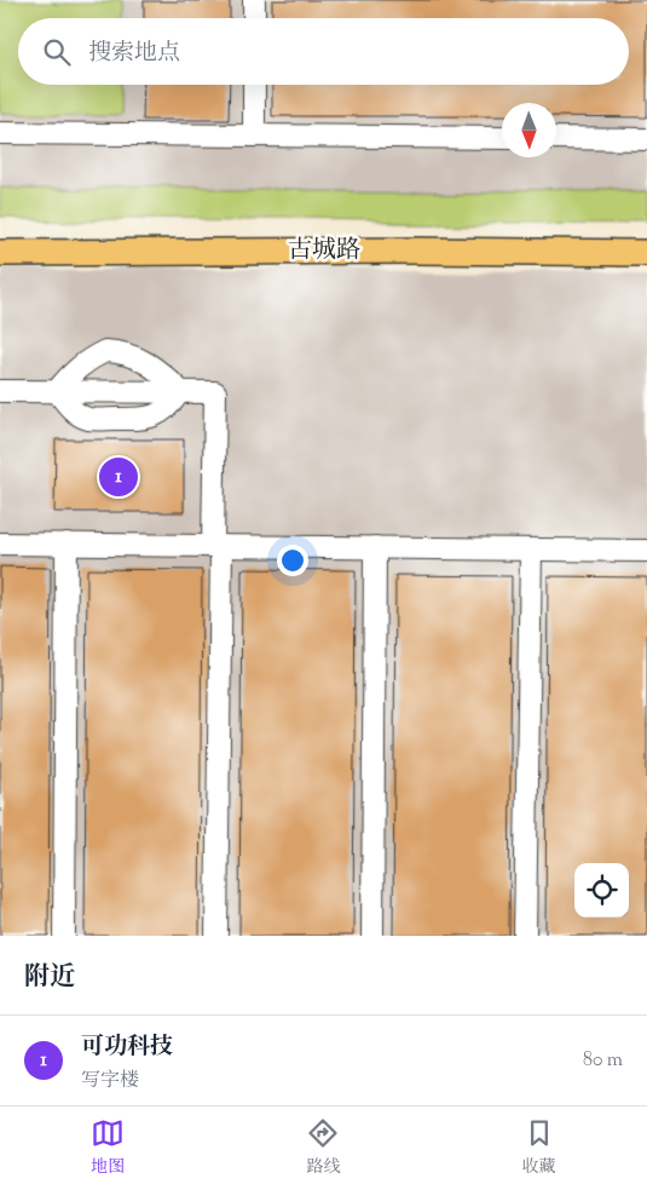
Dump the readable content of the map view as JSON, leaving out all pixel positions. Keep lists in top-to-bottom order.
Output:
{
  "streets": {
    "main road": ["古城路"]
  },
  "north": "bottom",
  "page": {
    "search": "搜索地点",
    "pins": "1",
    "heading": "附近",
    "list": [
      {
        "mark": "1",
        "name": "可功科技",
        "note": "写字楼",
        "value": "80 m"
      }
    ],
    "nav": ["地图", "路线", "收藏"]
  }
}
